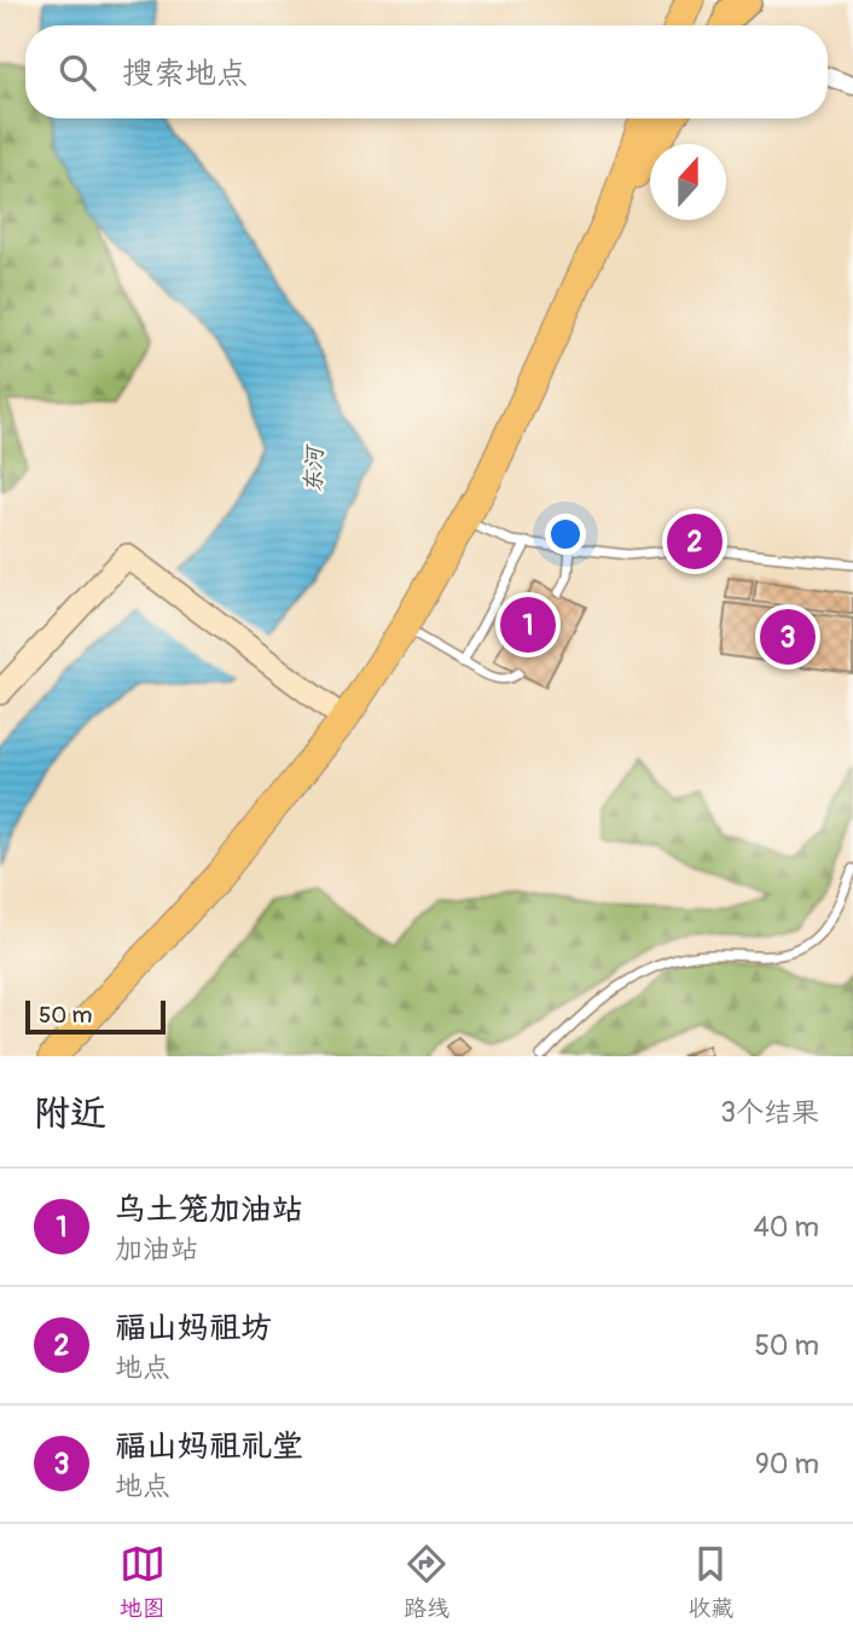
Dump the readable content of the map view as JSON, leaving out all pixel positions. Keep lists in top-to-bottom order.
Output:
{
  "water": ["东河"],
  "scale_bar": "50 m",
  "north": "top",
  "page": {
    "search": "搜索地点",
    "pins": ["2", "1", "3"],
    "scale": "50 m",
    "heading": ["附近", "3个结果"],
    "list": [
      {
        "mark": "1",
        "name": "乌土笼加油站",
        "note": "加油站",
        "value": "40 m"
      },
      {
        "mark": "2",
        "name": "福山妈祖坊",
        "note": "地点",
        "value": "50 m"
      },
      {
        "mark": "3",
        "name": "福山妈祖礼堂",
        "note": "地点",
        "value": "90 m"
      }
    ],
    "nav": ["地图", "路线", "收藏"]
  }
}
